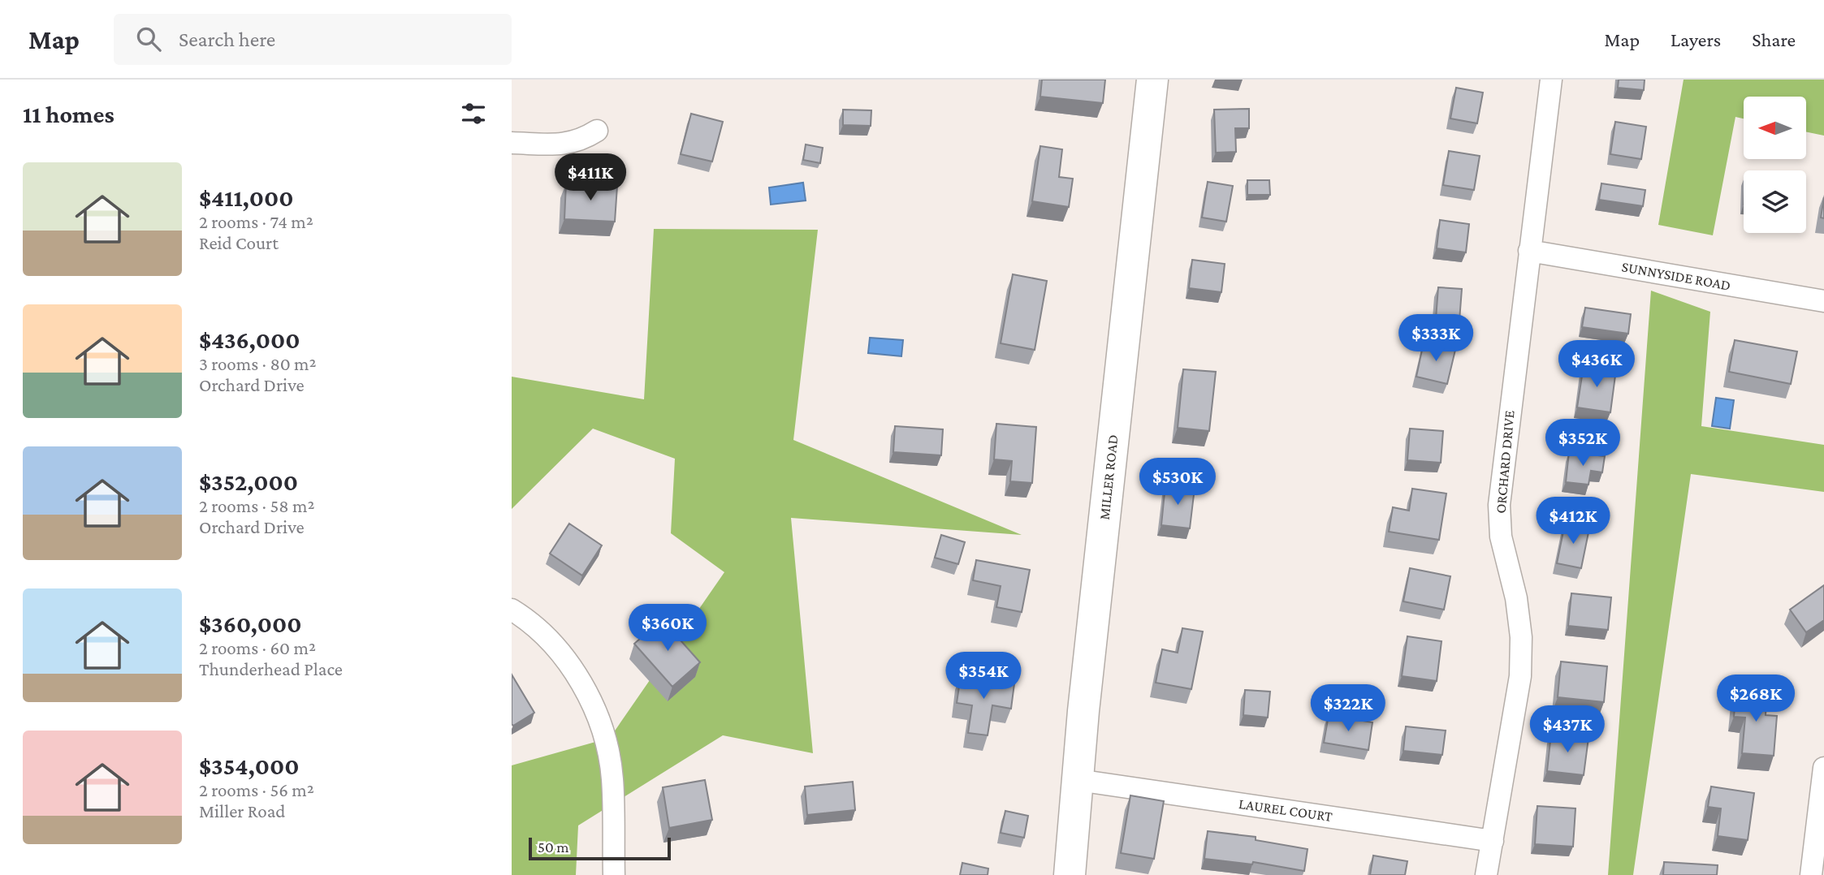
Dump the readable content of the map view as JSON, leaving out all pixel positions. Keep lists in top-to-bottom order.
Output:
{
  "streets": {
    "street": [
      "SUNNYSIDE ROAD",
      "ORCHARD DRIVE",
      "MILLER ROAD",
      "LAUREL COURT"
    ]
  },
  "crossings": [
    ["SUNNYSIDE ROAD", "ORCHARD DRIVE"],
    ["ORCHARD DRIVE", "LAUREL COURT"],
    ["MILLER ROAD", "LAUREL COURT"]
  ],
  "scale_bar": "50 m",
  "north": "left",
  "page": {
    "header": "Map",
    "search": "Search here",
    "nav": ["Map", "Layers", "Share"],
    "heading": "11 homes",
    "list": [
      {
        "name": "$411,000",
        "note": "2 rooms · 74 m² · Reid Court"
      },
      {
        "name": "$436,000",
        "note": "3 rooms · 80 m² · Orchard Drive"
      },
      {
        "name": "$352,000",
        "note": "2 rooms · 58 m² · Orchard Drive"
      },
      {
        "name": "$360,000",
        "note": "2 rooms · 60 m² · Thunderhead Place"
      },
      {
        "name": "$354,000",
        "note": "2 rooms · 56 m² · Miller Road"
      }
    ],
    "price": [
      "$411K",
      "$333K",
      "$436K",
      "$352K",
      "$530K",
      "$412K",
      "$360K",
      "$354K",
      "$268K",
      "$322K",
      "$437K"
    ],
    "scale": "50 m"
  }
}
